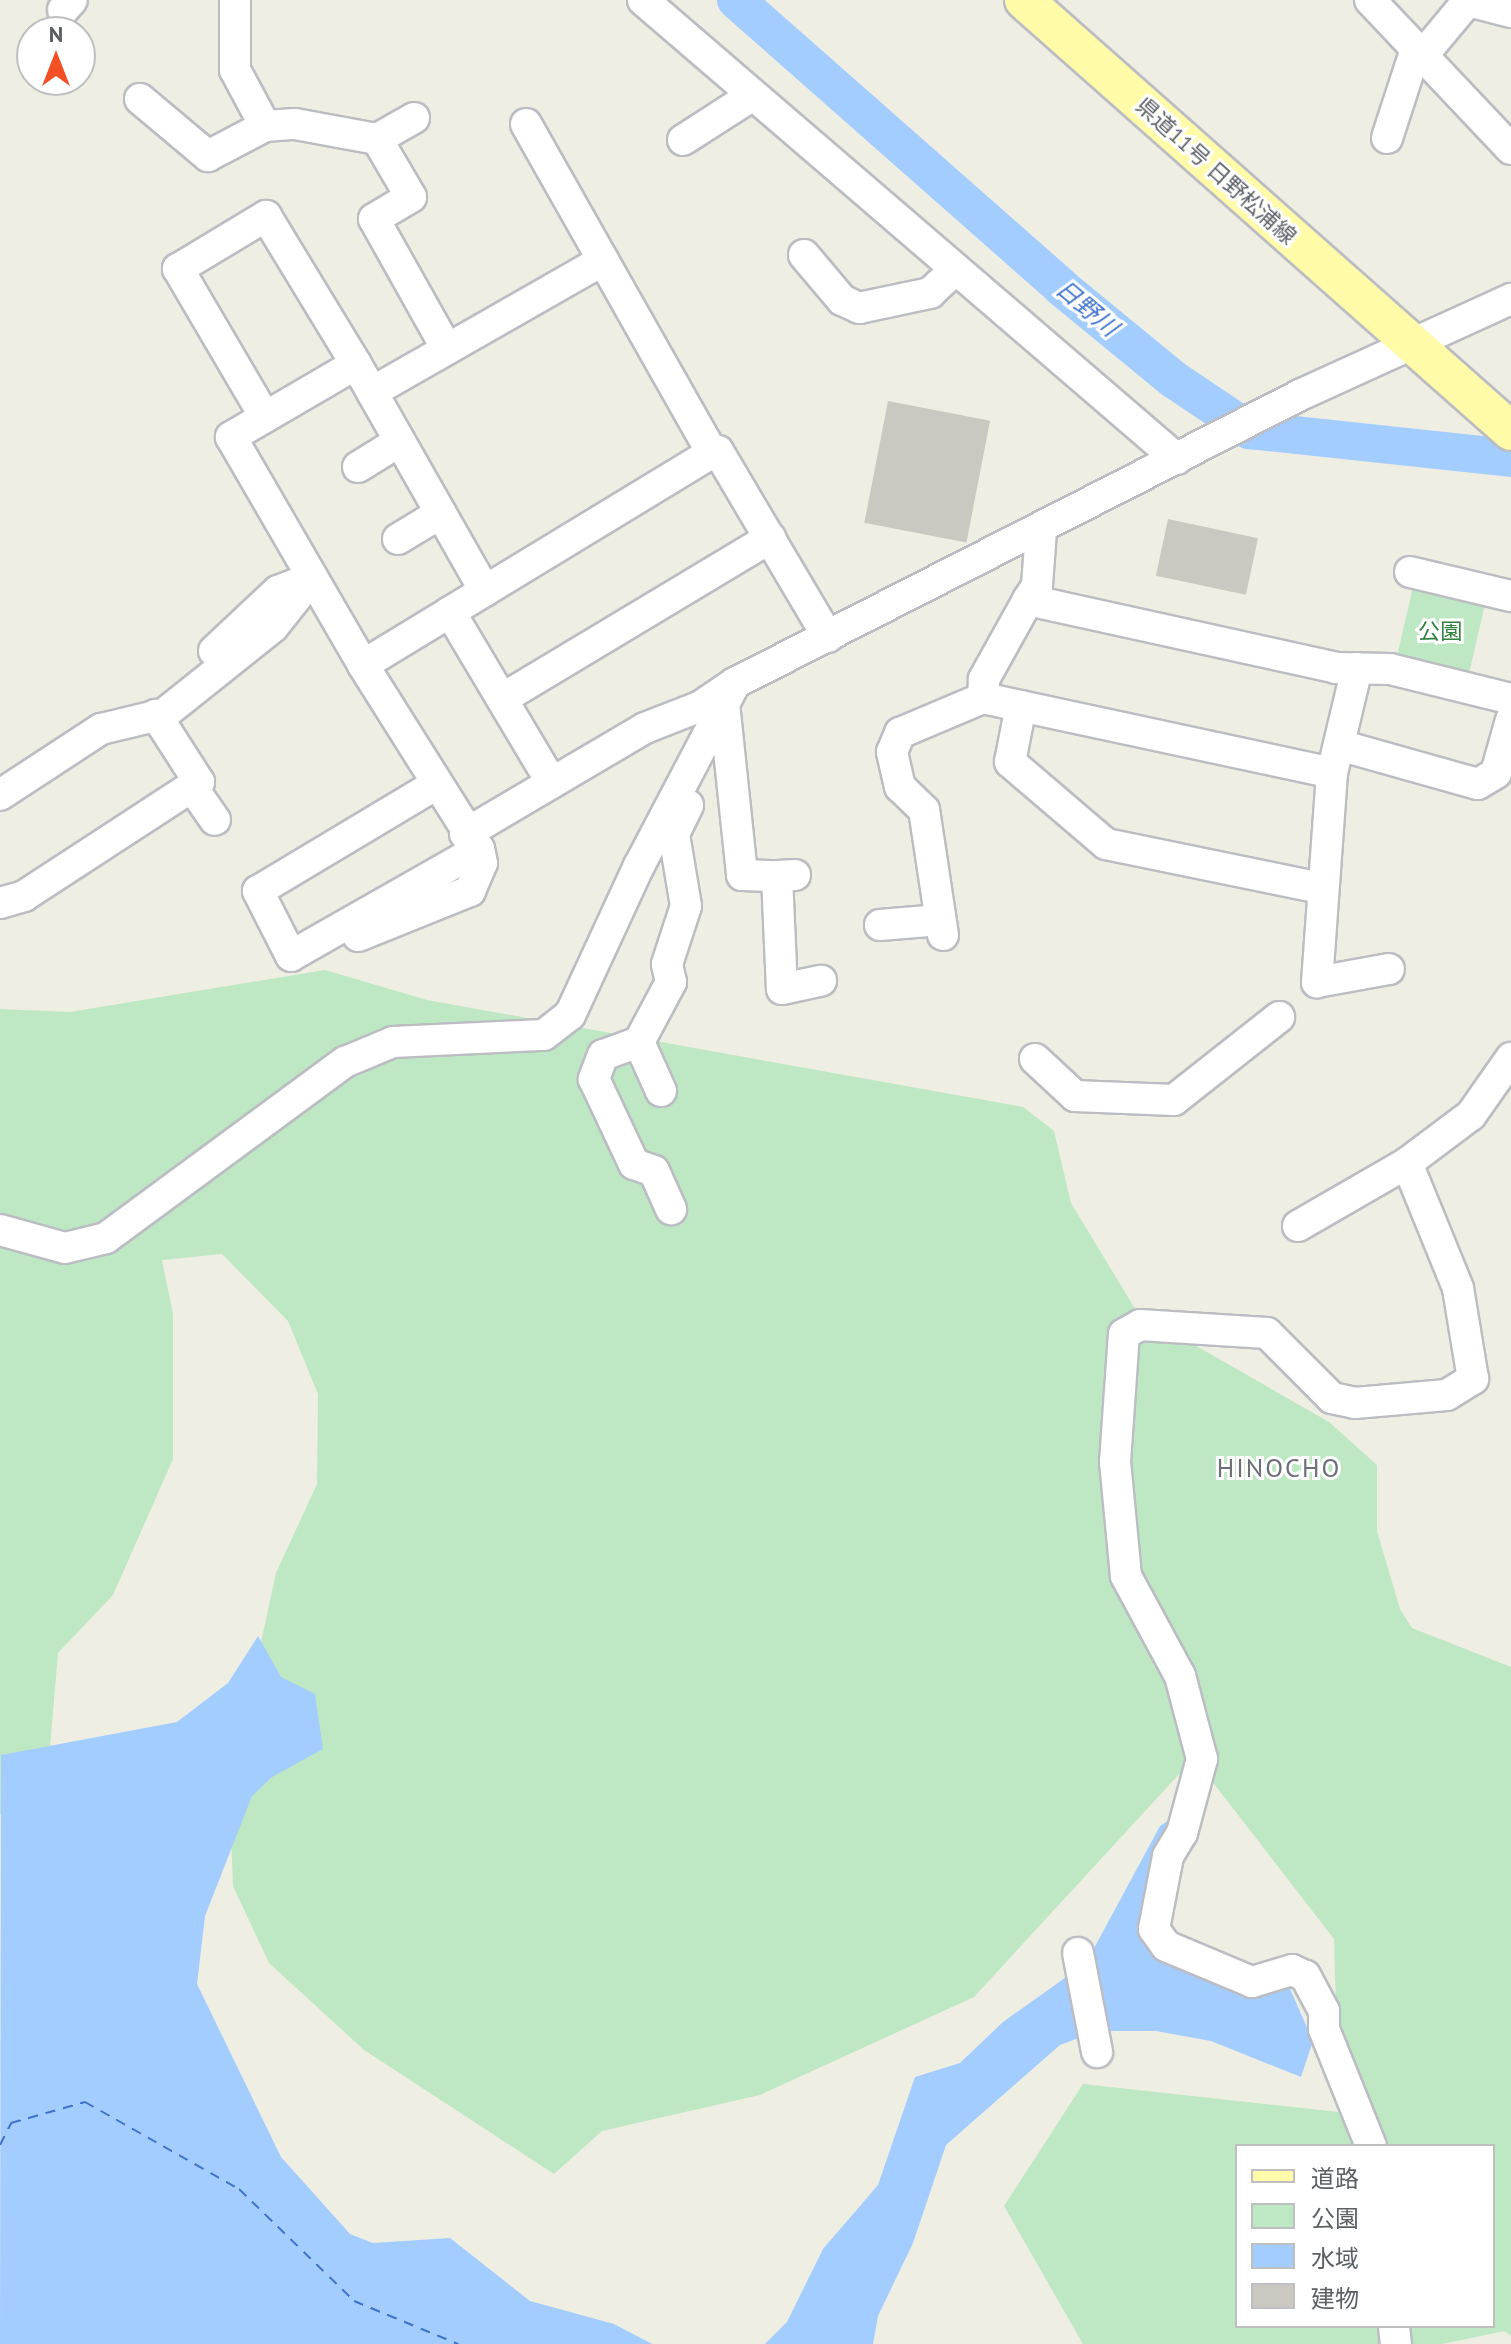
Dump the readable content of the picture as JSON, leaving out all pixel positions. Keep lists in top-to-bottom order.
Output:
{
  "streets": {
    "main road": ["県道11号 日野松浦線"]
  },
  "districts": ["HINOCHO"],
  "water": ["日野川"],
  "parks": ["公園"],
  "legend": [
    "道路",
    "公園",
    "水域",
    "建物"
  ],
  "north": "top"
}
